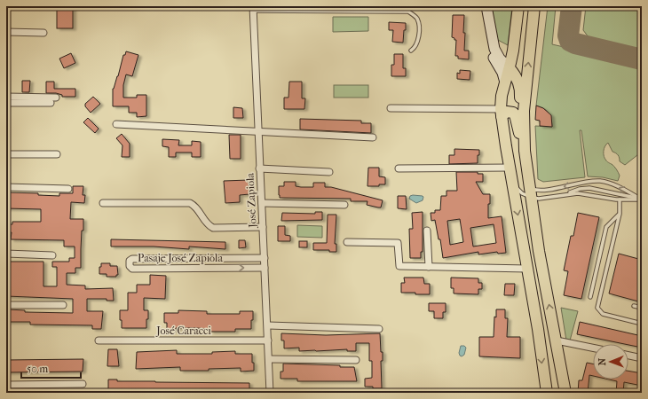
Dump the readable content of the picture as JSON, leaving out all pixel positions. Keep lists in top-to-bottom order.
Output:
{
  "streets": {
    "street": ["José Zapiola", "Pasaje José Zapiola", "José Caracci"]
  },
  "crossings": [
    ["José Zapiola", "Pasaje José Zapiola"],
    ["José Zapiola", "José Caracci"]
  ],
  "scale_bar": "50 m",
  "north": "left"
}
